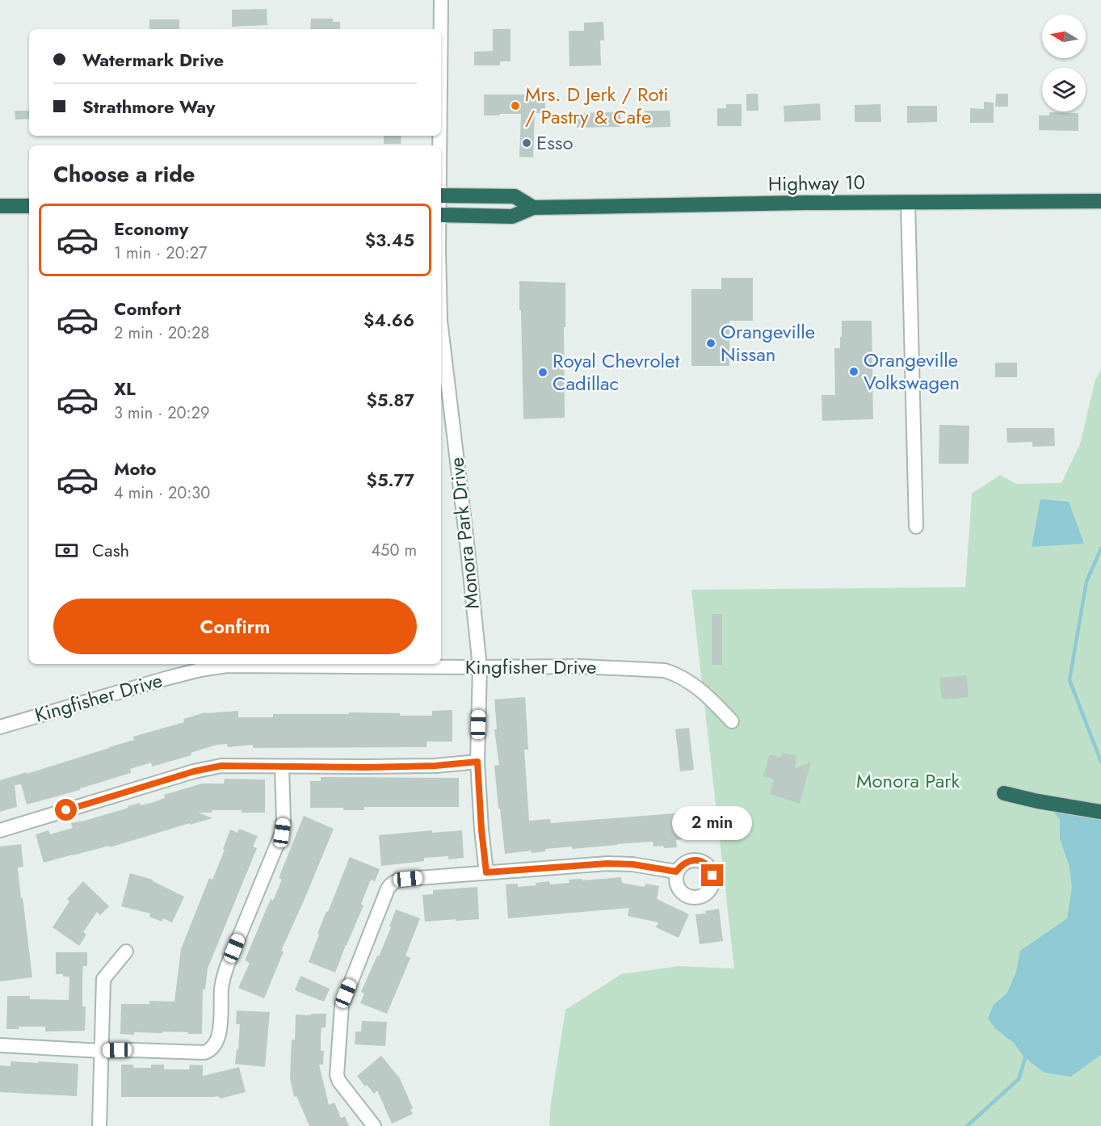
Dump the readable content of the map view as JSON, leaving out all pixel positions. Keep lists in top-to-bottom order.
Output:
{
  "streets": {
    "highway": ["Highway 10"],
    "street": ["Monora Park Drive", "Kingfisher Drive"]
  },
  "crossings": [
    ["Monora Park Drive", "Kingfisher Drive"]
  ],
  "parks": ["Monora Park"],
  "places": [
    "Mrs. D Jerk / Roti / Pastry & Cafe",
    "Esso",
    "Orangeville Nissan",
    "Orangeville Volkswagen",
    "Royal Chevrolet Cadillac"
  ],
  "north": "left",
  "page": {
    "banner": ["Watermark Drive", "Strathmore Way"],
    "heading": "Choose a ride",
    "list": [
      {
        "name": "Economy",
        "note": "1 min · 20:27",
        "value": "$3.45"
      },
      {
        "name": "Comfort",
        "note": "2 min · 20:28",
        "value": "$4.66"
      },
      {
        "name": "XL",
        "note": "3 min · 20:29",
        "value": "$5.87"
      },
      {
        "name": "Moto",
        "note": "4 min · 20:30",
        "value": "$5.77"
      }
    ],
    "pay": ["Cash", "450 m"],
    "buttons": "Confirm",
    "bubble": "2 min"
  }
}
